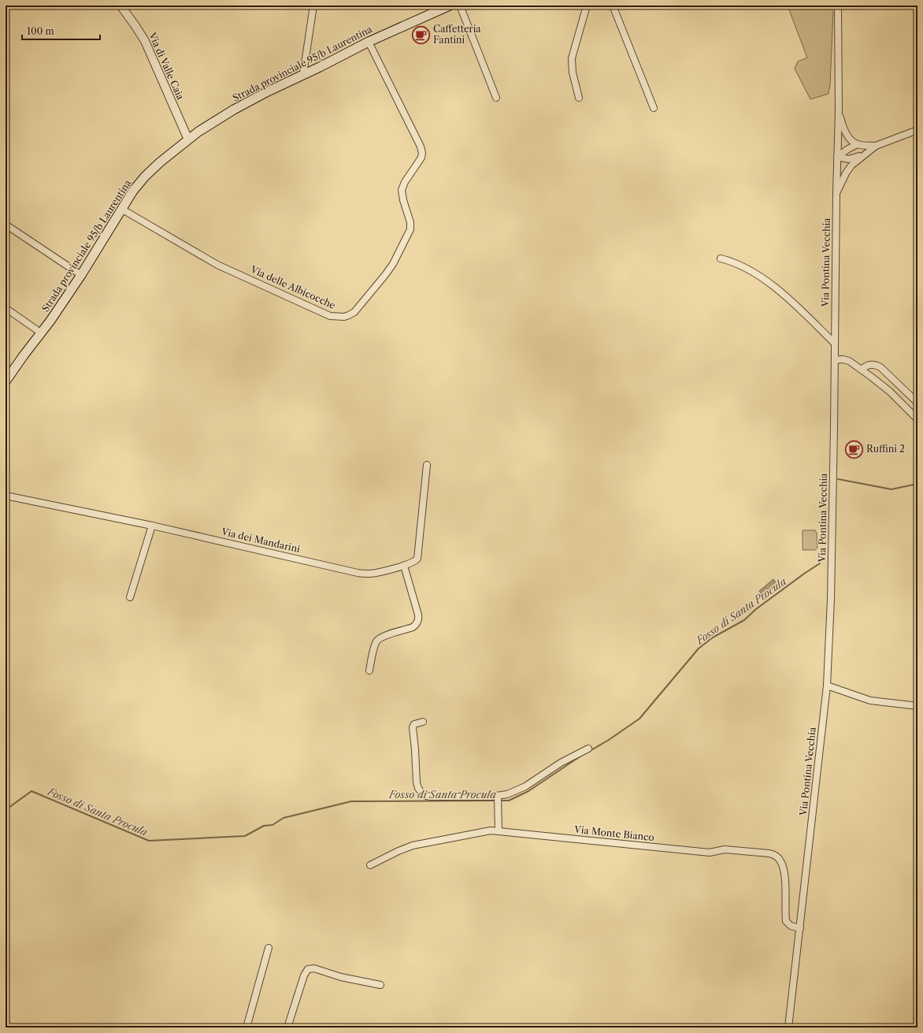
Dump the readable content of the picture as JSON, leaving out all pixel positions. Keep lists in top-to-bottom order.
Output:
{
  "streets": {
    "main road": ["Strada provinciale 95/b Laurentina"],
    "street": [
      "Via di Valle Caia",
      "Via Pontina Vecchia",
      "Via delle Albicocche",
      "Via dei Mandarini",
      "Via Monte Bianco"
    ]
  },
  "crossings": [
    ["Strada provinciale 95/b Laurentina", "Via di Valle Caia"],
    ["Strada provinciale 95/b Laurentina", "Via delle Albicocche"],
    ["Via Pontina Vecchia", "Via Monte Bianco"]
  ],
  "water": ["Fosso di Santa Procula"],
  "places": {
    "cafe": ["Caffetteria Fantini", "Ruffini 2"]
  },
  "scale_bar": "100 m"
}
